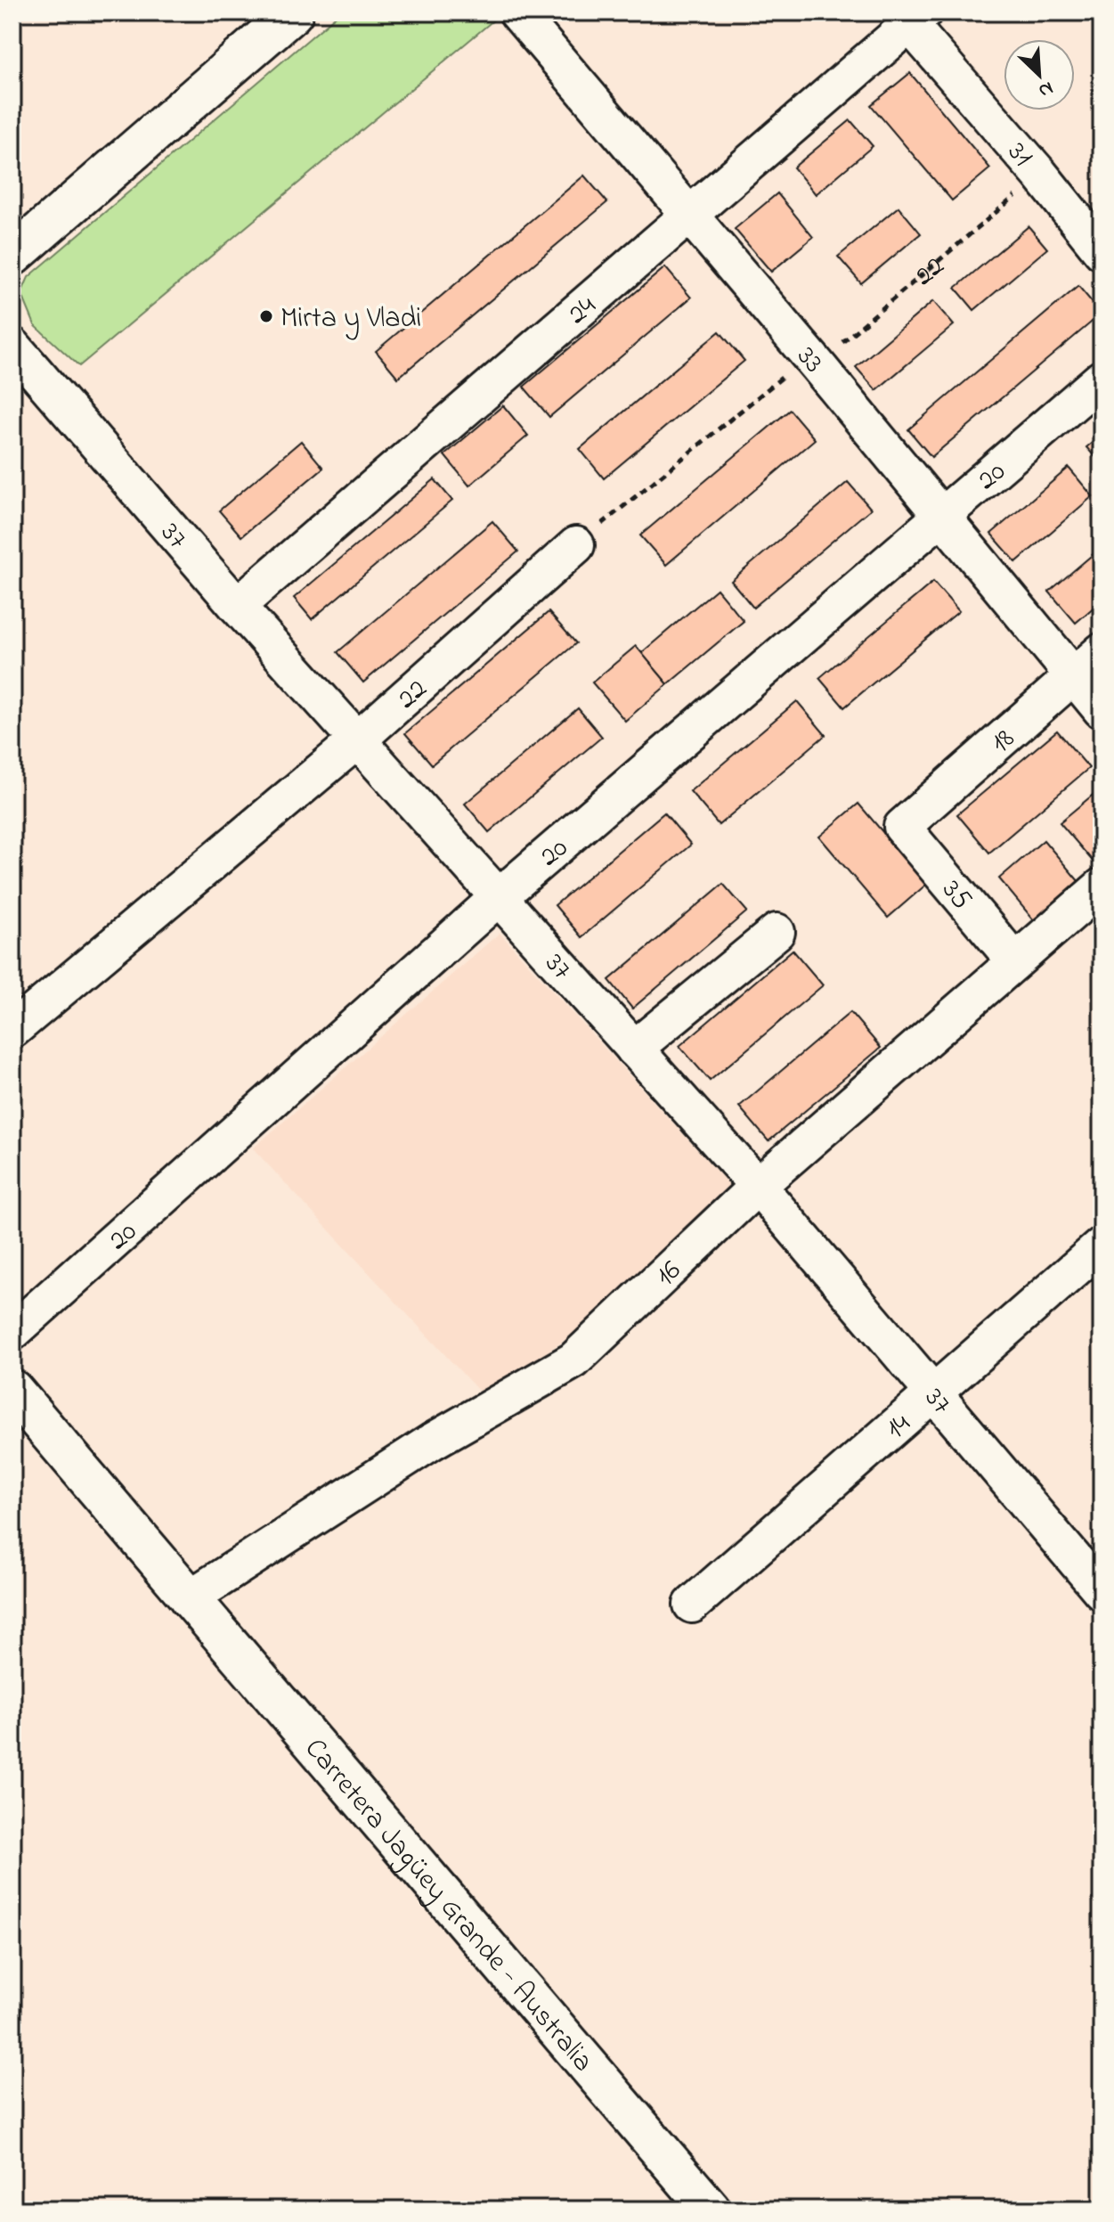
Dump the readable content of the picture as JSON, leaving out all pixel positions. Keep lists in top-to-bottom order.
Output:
{
  "streets": {
    "main road": ["Carretera Jagüey Grande - Australia"],
    "street": [
      "31",
      "22",
      "24",
      "33",
      "20",
      "37",
      "18",
      "35",
      "16",
      "14"
    ]
  },
  "crossings": [
    ["31", "22"],
    ["31", "24"],
    ["22", "33"],
    ["22", "37"],
    ["24", "33"],
    ["24", "37"],
    ["33", "20"],
    ["33", "18"],
    ["20", "37"],
    ["37", "16"],
    ["37", "14"],
    ["18", "35"],
    ["35", "16"],
    ["16", "Carretera Jagüey Grande - Australia"]
  ],
  "places": ["Mirta y Vladi"],
  "north": "bottom right"
}
